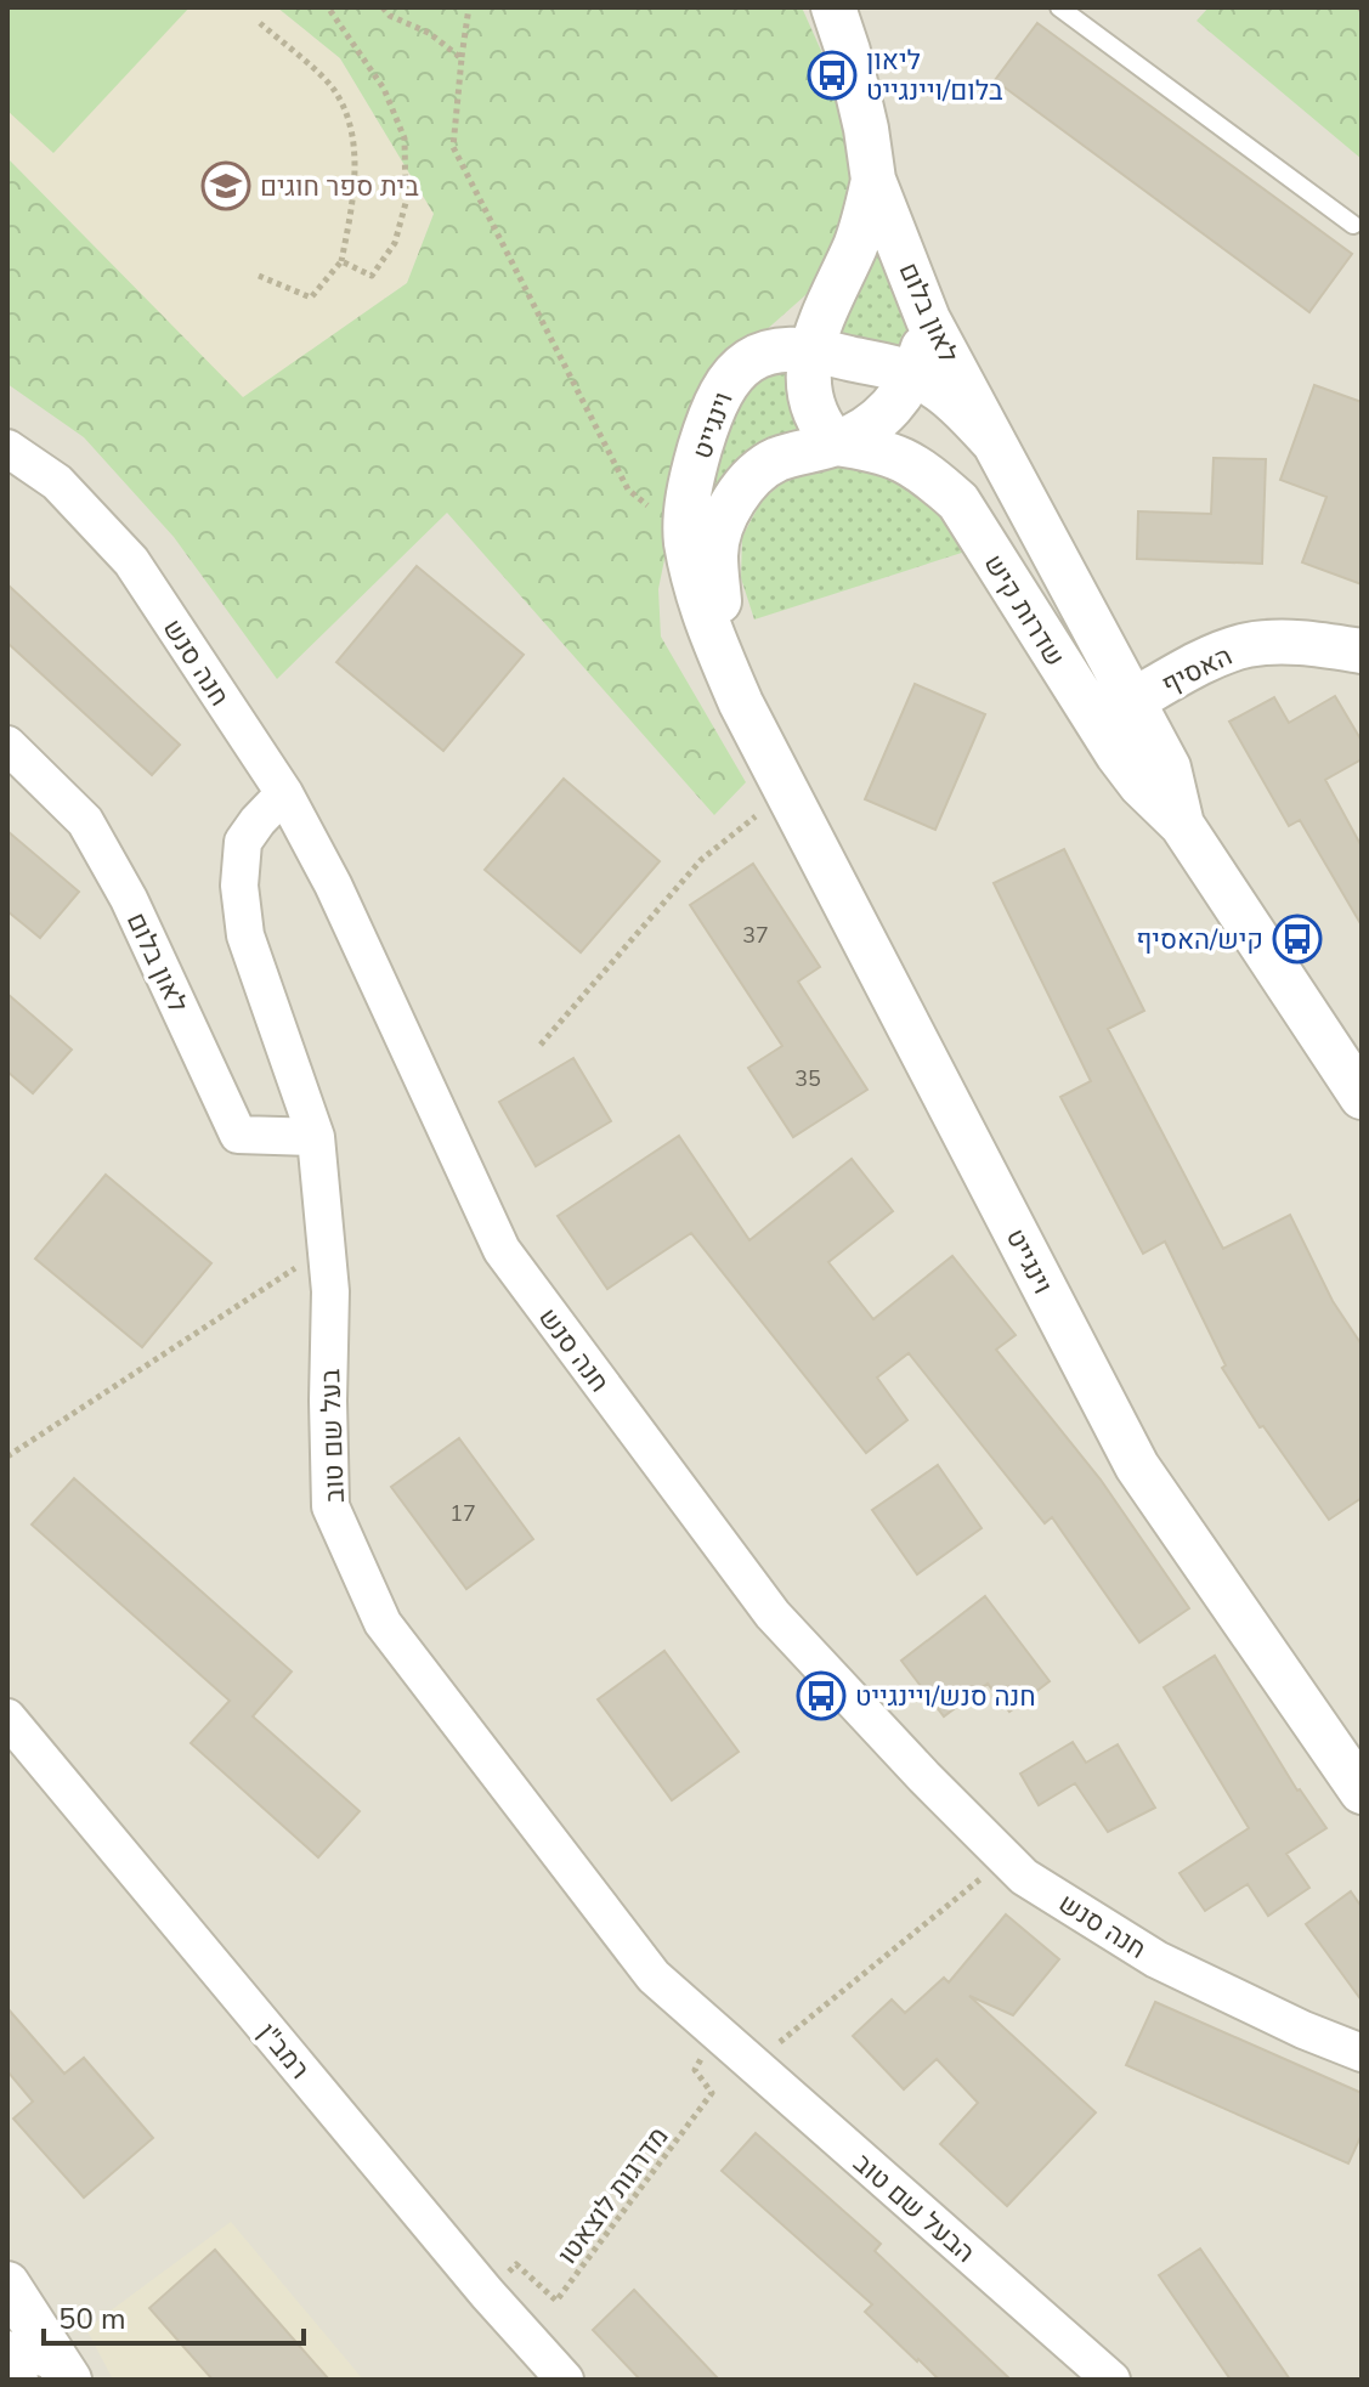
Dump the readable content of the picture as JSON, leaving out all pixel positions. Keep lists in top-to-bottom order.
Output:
{
  "streets": {
    "street": [
      "לאון בלום",
      "וינגייט",
      "שדרות קיש",
      "חנה סנש",
      "האסיף",
      "בעל שם טוב",
      "רמב\"ן",
      "הבעל שם טוב"
    ],
    "path": ["מדרגות לוצאטו"]
  },
  "crossings": [
    ["לאון בלום", "וינגייט"],
    ["לאון בלום", "שדרות קיש"],
    ["לאון בלום", "בעל שם טוב"],
    ["וינגייט", "שדרות קיש"],
    ["שדרות קיש", "האסיף"],
    ["חנה סנש", "בעל שם טוב"],
    ["בעל שם טוב", "מדרגות לוצאטו"],
    ["בעל שם טוב", "הבעל שם טוב"],
    ["רמב\"ן", "מדרגות לוצאטו"],
    ["מדרגות לוצאטו", "הבעל שם טוב"]
  ],
  "places": {
    "bus stop": ["ליאון בלום/ויינגייט", "קיש/האסיף", "חנה סנש/ויינגייט"],
    "school or university": ["בית ספר חוגים"]
  },
  "house_numbers": ["37", "35", "17"],
  "scale_bar": "50 m"
}
